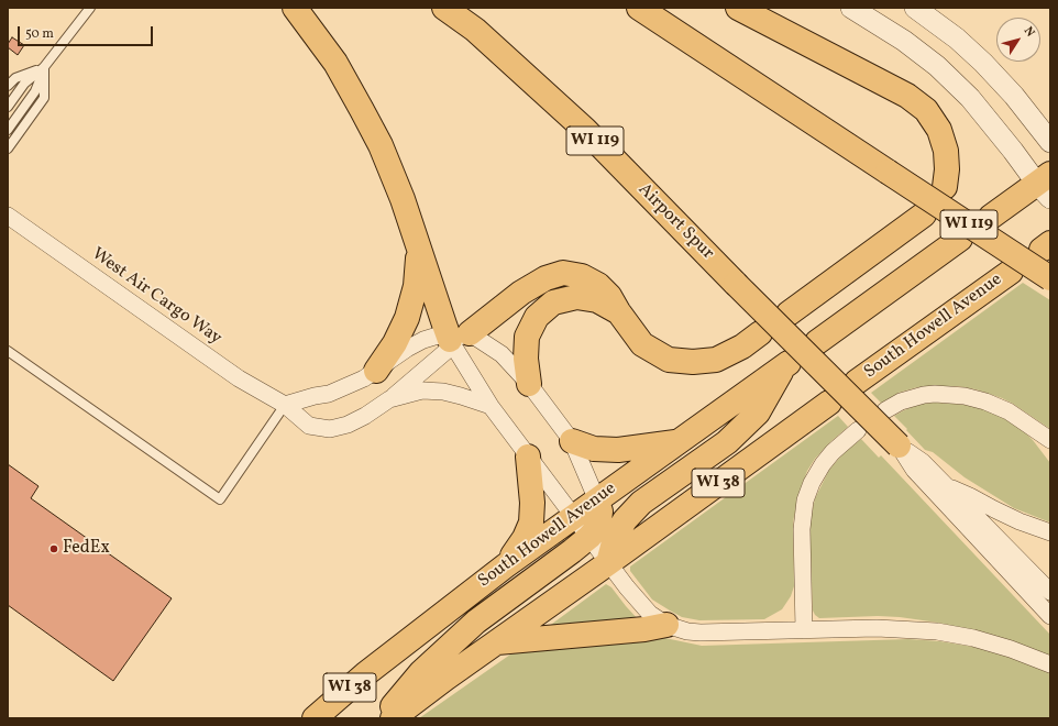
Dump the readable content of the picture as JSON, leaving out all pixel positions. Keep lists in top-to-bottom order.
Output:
{
  "streets": {
    "main road": [
      "WI 119",
      "Airport Spur",
      "South Howell Avenue",
      "WI 38"
    ],
    "street": ["West Air Cargo Way"]
  },
  "crossings": [
    ["South Howell Avenue", "WI 38"]
  ],
  "places": ["FedEx"],
  "scale_bar": "50 m",
  "north": "top right"
}
